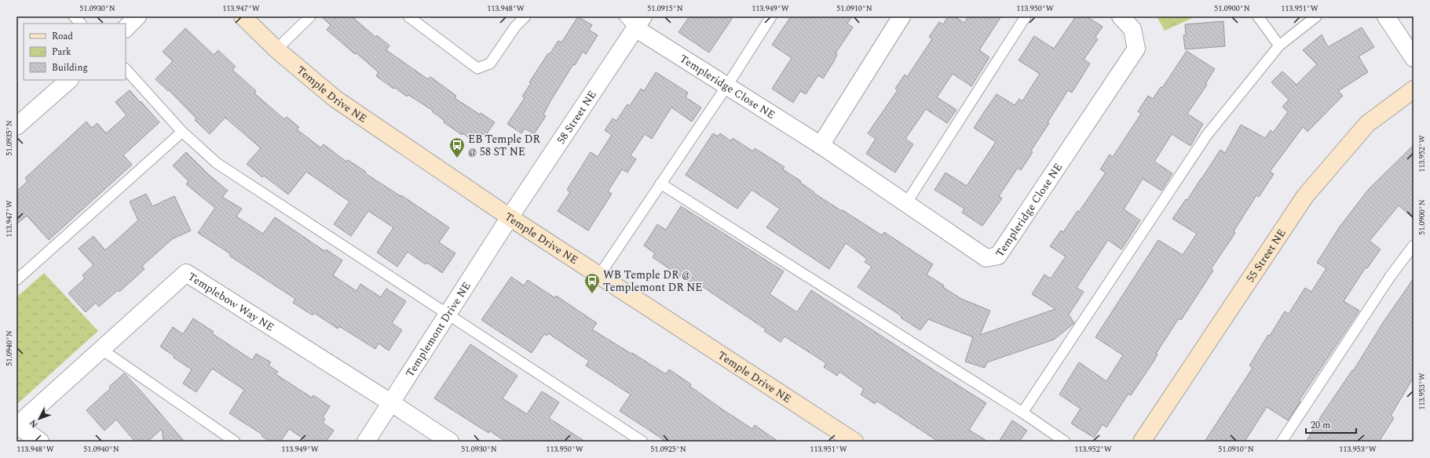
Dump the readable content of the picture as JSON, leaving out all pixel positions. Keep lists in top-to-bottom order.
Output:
{
  "streets": {
    "street": [
      "Templeridge Close NE",
      "Temple Drive NE",
      "58 Street NE",
      "55 Street NE",
      "Templebow Way NE",
      "Templemont Drive NE"
    ]
  },
  "crossings": [
    ["Templeridge Close NE", "58 Street NE"],
    ["Temple Drive NE", "58 Street NE"],
    ["Temple Drive NE", "Templemont Drive NE"],
    ["58 Street NE", "Templemont Drive NE"],
    ["Templebow Way NE", "Templemont Drive NE"]
  ],
  "places": {
    "bus stop": ["EB Temple DR @ 58 ST NE", "WB Temple DR @ Templemont DR NE"]
  },
  "legend": ["Road", "Park", "Building"],
  "scale_bar": "20 m",
  "north": "bottom left",
  "coordinates": [
    "51.0930°N",
    "113.947°W",
    "113.948°W",
    "51.0915°N",
    "113.949°W",
    "51.0910°N",
    "113.950°W",
    "51.0900°N",
    "113.951°W",
    "51.0935°N",
    "113.952°W",
    "51.0940°N",
    "113.953°W",
    "51.0925°N"
  ]
}
